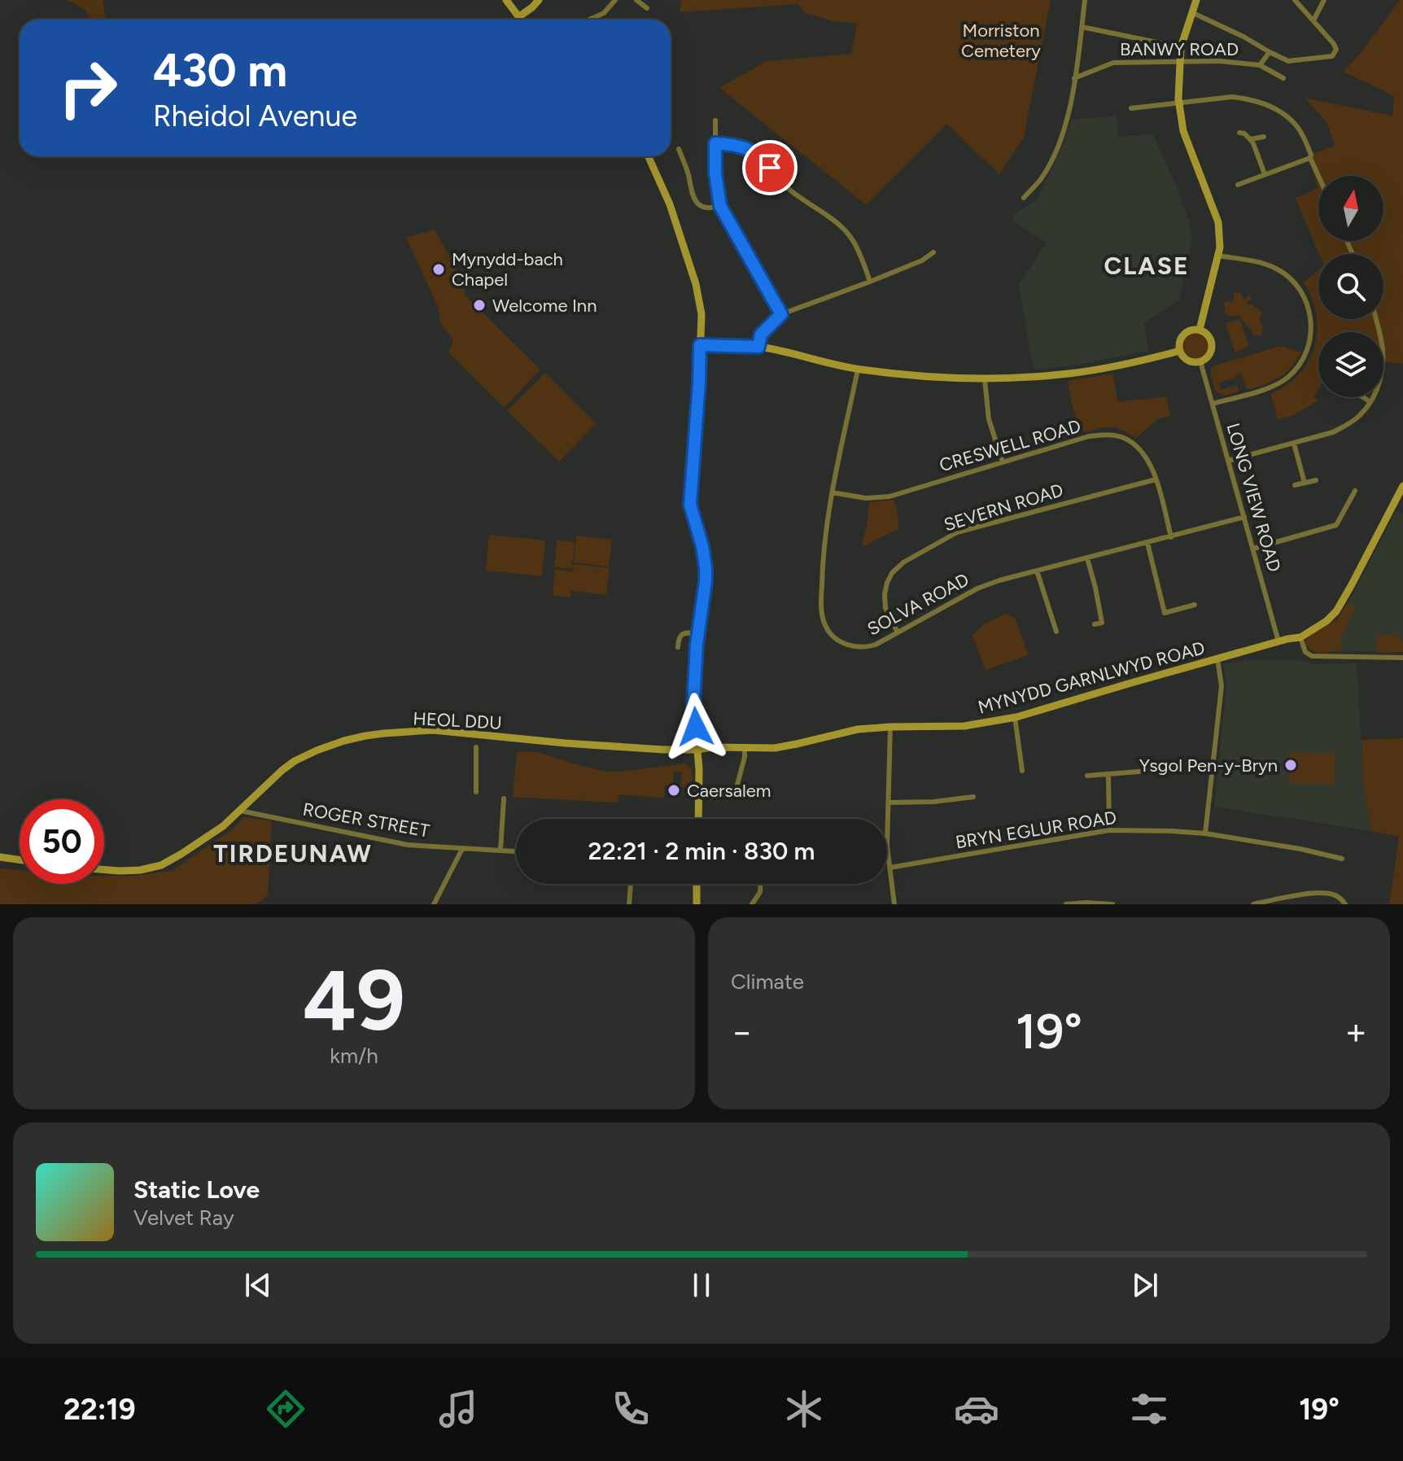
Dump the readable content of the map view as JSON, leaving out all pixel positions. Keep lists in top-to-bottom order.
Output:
{
  "streets": {
    "street": [
      "BANWY ROAD",
      "CRESWELL ROAD",
      "LONG VIEW ROAD",
      "SEVERN ROAD",
      "SOLVA ROAD",
      "MYNYDD GARNLWYD ROAD",
      "HEOL DDU",
      "ROGER STREET",
      "BRYN EGLUR ROAD"
    ]
  },
  "crossings": [
    ["CRESWELL ROAD", "SEVERN ROAD"],
    ["CRESWELL ROAD", "SOLVA ROAD"],
    ["LONG VIEW ROAD", "SOLVA ROAD"],
    ["LONG VIEW ROAD", "MYNYDD GARNLWYD ROAD"],
    ["SEVERN ROAD", "SOLVA ROAD"],
    ["MYNYDD GARNLWYD ROAD", "HEOL DDU"],
    ["HEOL DDU", "ROGER STREET"]
  ],
  "districts": ["CLASE", "TIRDEUNAW"],
  "parks": ["Morriston Cemetery"],
  "places": [
    "Mynydd-bach Chapel",
    "Welcome Inn",
    "Ysgol Pen-y-Bryn",
    "Caersalem"
  ],
  "north": "top",
  "page": {
    "turn": ["430 m", "Rheidol Avenue"],
    "limit": "50",
    "trip": "22:21 · 2 min · 830 m",
    "tile": [
      ["49", "km/h"],
      "Climate"
    ],
    "heat": ["−", "19°", "+"],
    "song": ["Static Love", "Velvet Ray"],
    "tabs": ["22:19", "19°"]
  }
}
